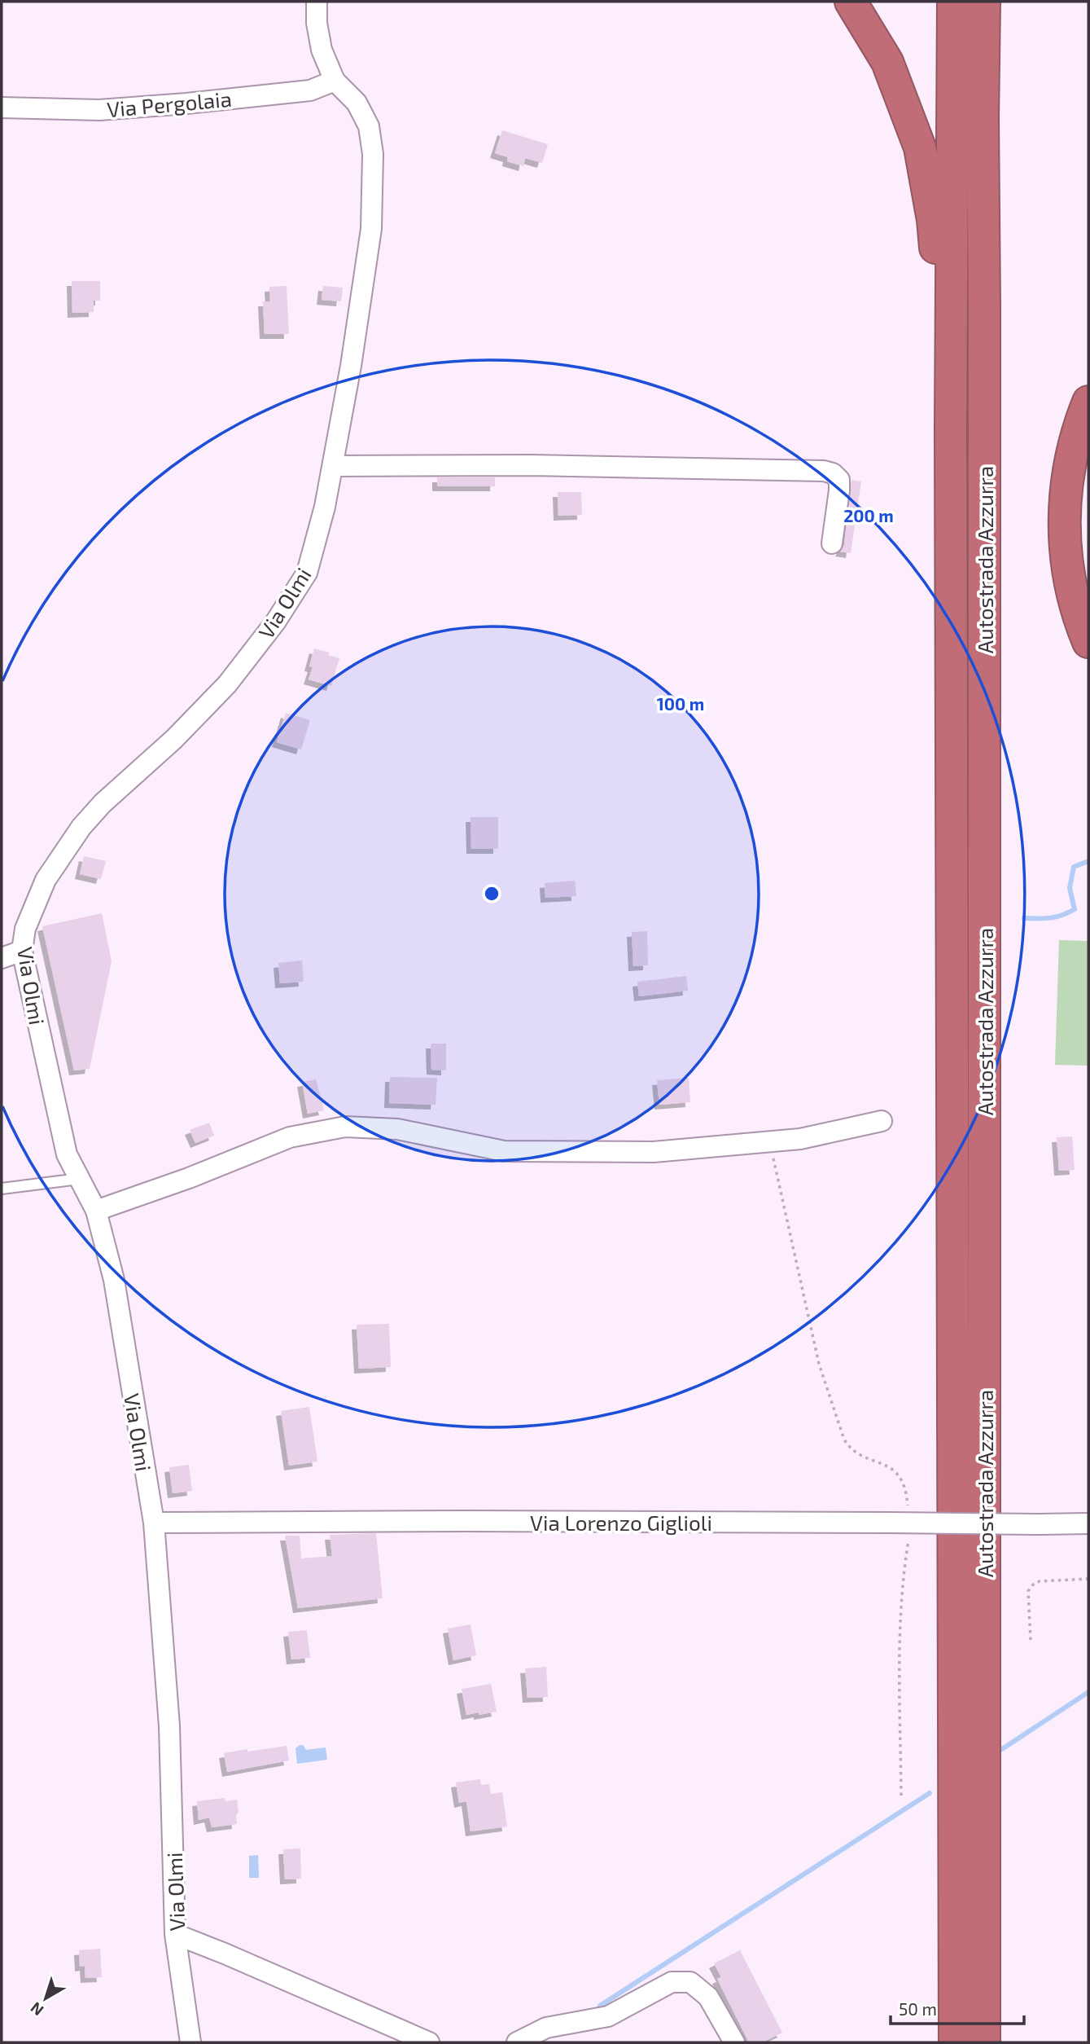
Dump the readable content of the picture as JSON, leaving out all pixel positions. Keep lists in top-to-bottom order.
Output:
{
  "streets": {
    "highway": ["Autostrada Azzurra"],
    "street": ["Via Pergolaia", "Via Olmi", "Via Lorenzo Giglioli"]
  },
  "crossings": [
    ["Via Pergolaia", "Via Olmi"],
    ["Via Olmi", "Via Lorenzo Giglioli"]
  ],
  "scale_bar": "50 m",
  "north": "bottom left",
  "rings": ["200 m", "100 m"]
}
